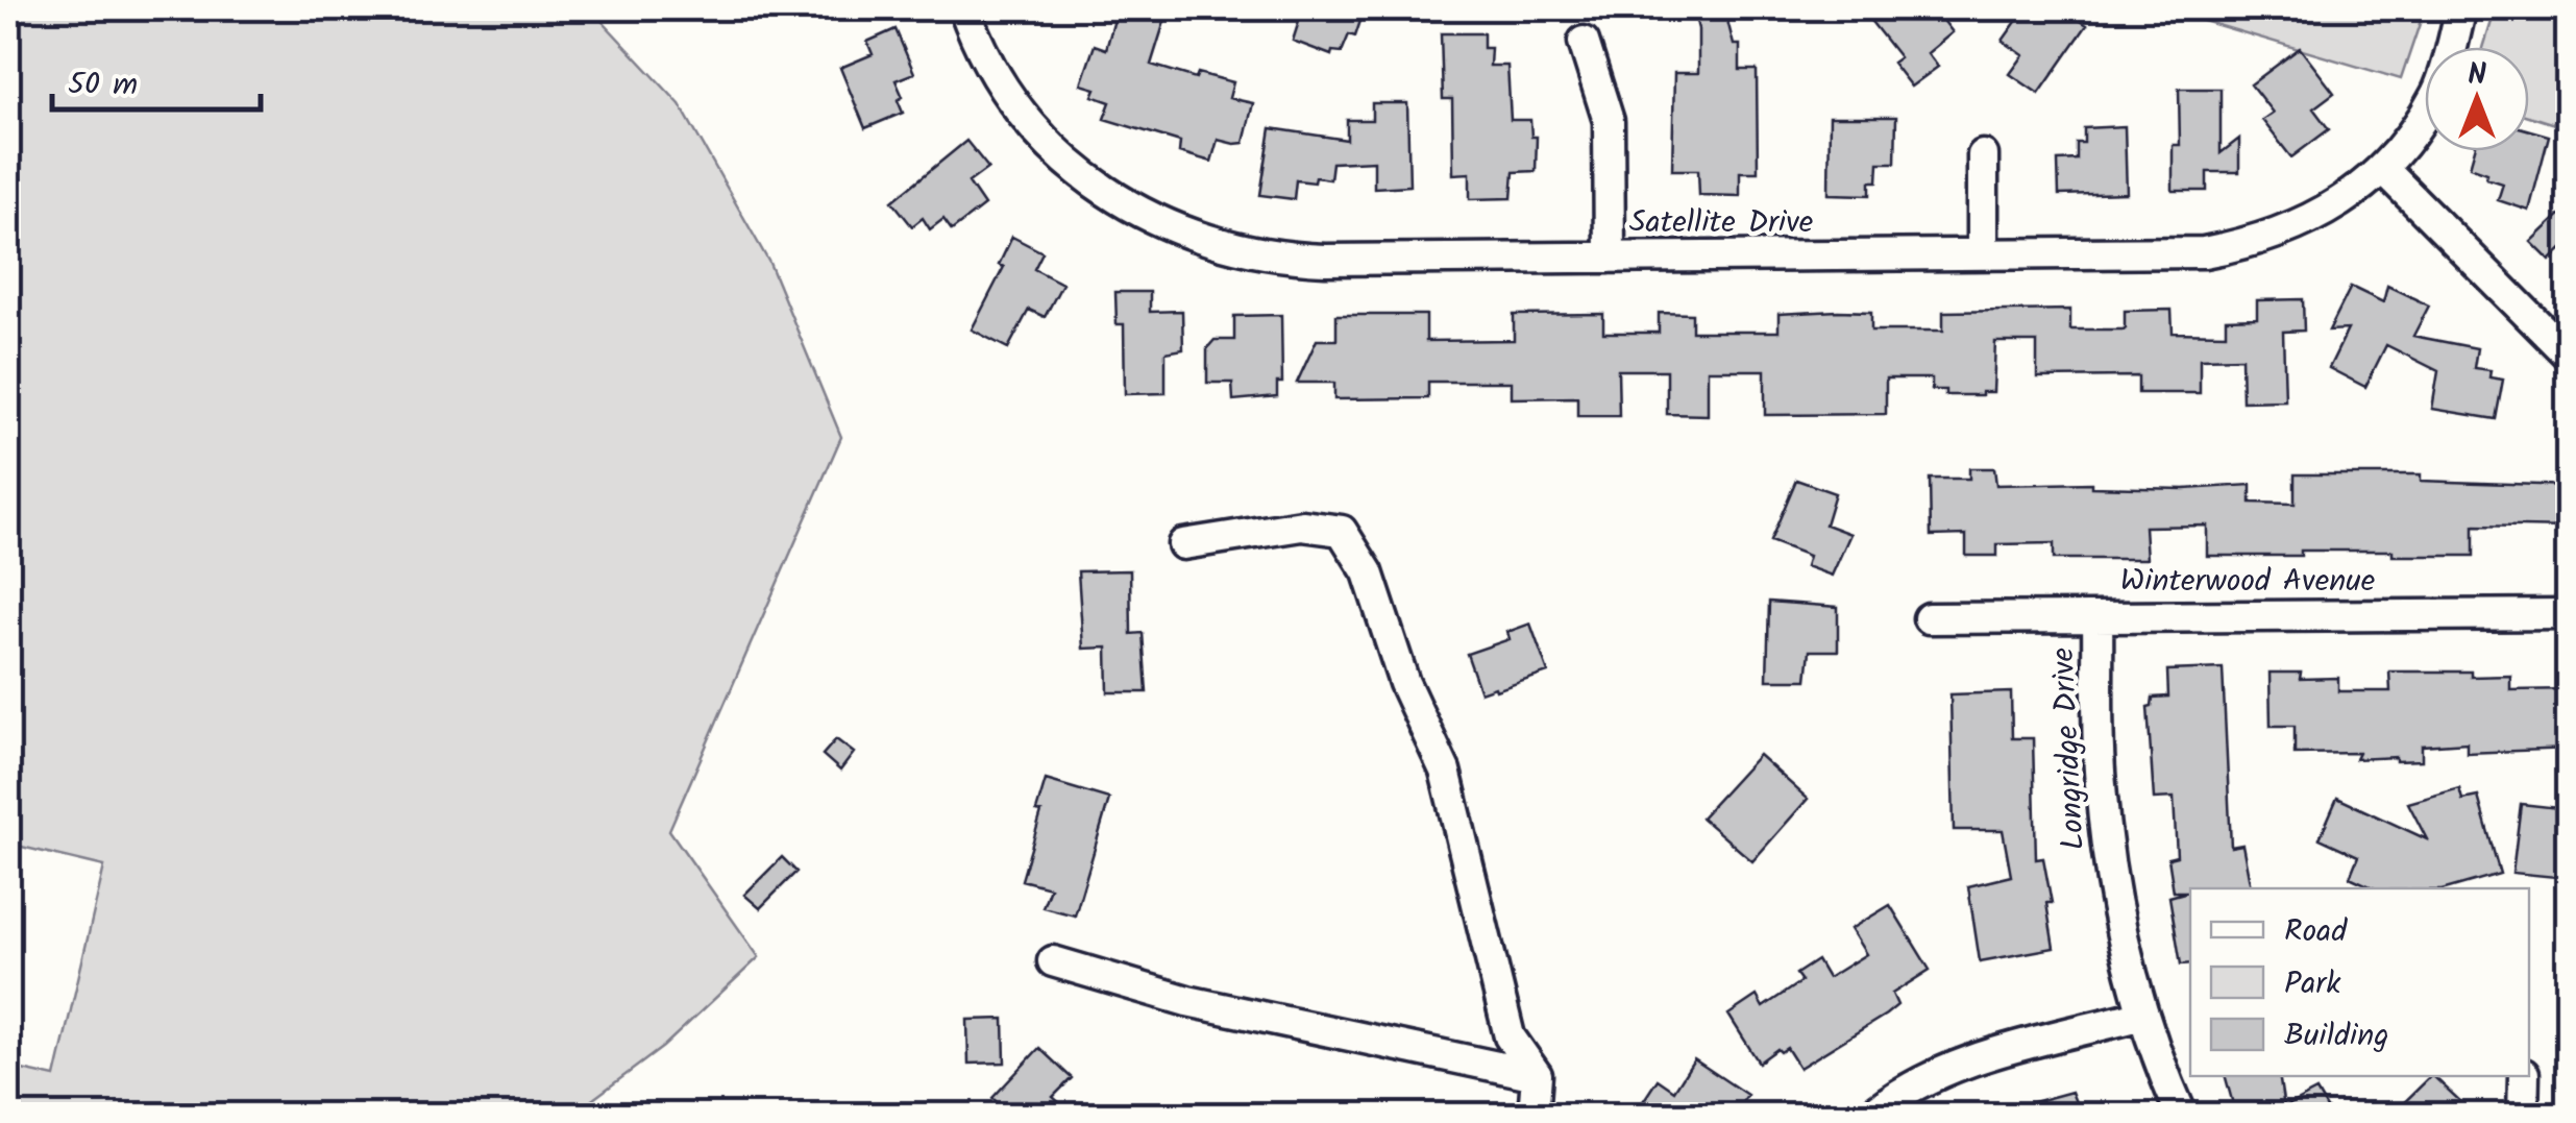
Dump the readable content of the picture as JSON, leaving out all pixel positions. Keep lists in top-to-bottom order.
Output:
{
  "streets": {
    "street": ["Satellite Drive", "Winterwood Avenue", "Longridge Drive"]
  },
  "crossings": [
    ["Winterwood Avenue", "Longridge Drive"]
  ],
  "legend": ["Road", "Park", "Building"],
  "scale_bar": "50 m",
  "north": "top"
}
